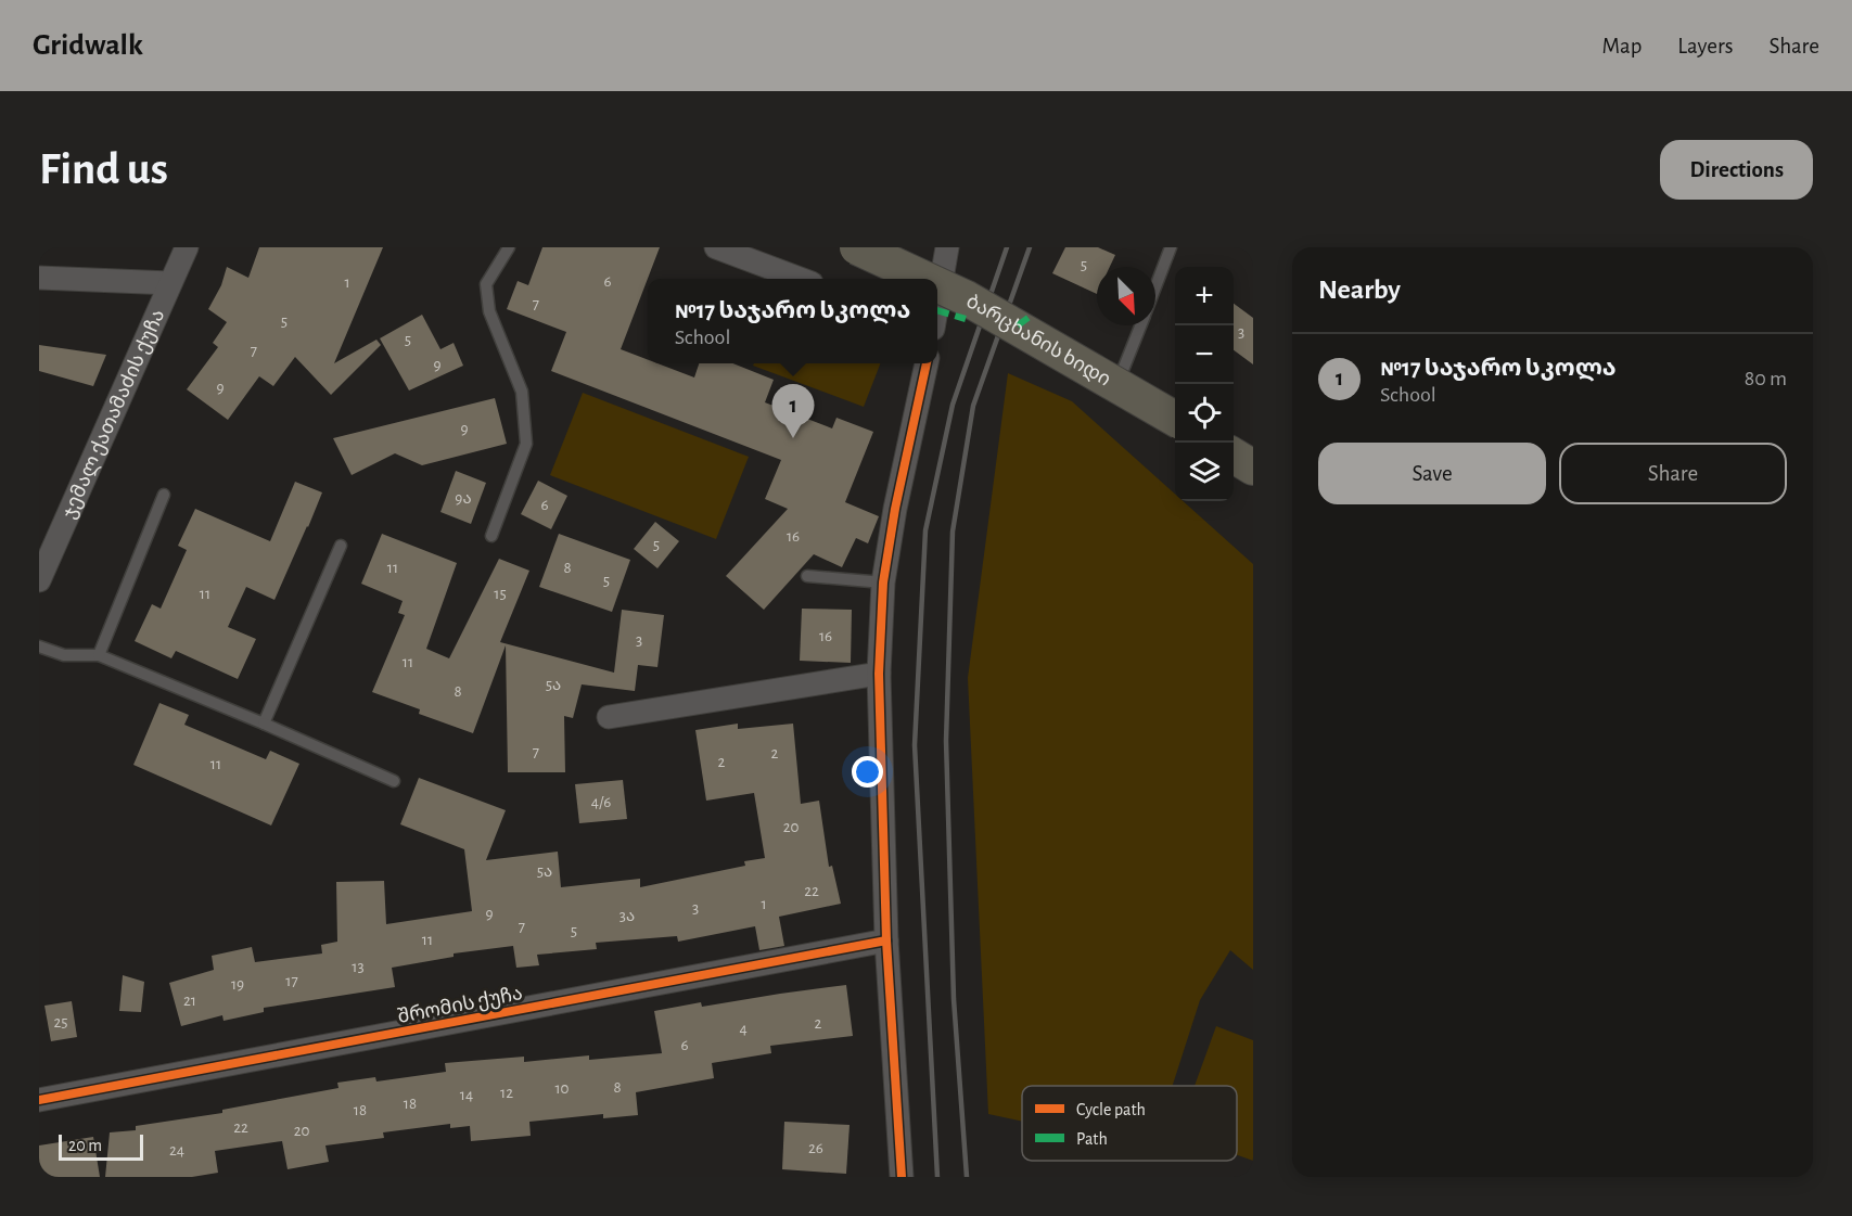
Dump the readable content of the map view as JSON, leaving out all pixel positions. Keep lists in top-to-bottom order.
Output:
{
  "streets": {
    "main road": ["ბარცხანის ხიდი"],
    "street": ["ჯემალ ქათამაძის ქუჩა", "შრომის ქუჩა"]
  },
  "house_numbers": [
    "5",
    "6",
    "1",
    "7",
    "5",
    "3",
    "5",
    "7",
    "9",
    "9",
    "9",
    "9ა",
    "6",
    "16",
    "5",
    "11",
    "8",
    "5",
    "11",
    "15",
    "16",
    "3",
    "11",
    "5ა",
    "8",
    "7",
    "2",
    "2",
    "11",
    "4/6",
    "20",
    "5ა",
    "22",
    "1",
    "3",
    "9",
    "3ა",
    "7",
    "5",
    "11",
    "13",
    "17",
    "19",
    "21",
    "25",
    "2",
    "4",
    "6",
    "8",
    "10",
    "12",
    "14",
    "18",
    "18",
    "22",
    "20",
    "26",
    "24"
  ],
  "legend": ["Cycle path", "Path"],
  "scale_bar": "20 m",
  "north": "bottom right",
  "page": {
    "header": "Gridwalk",
    "nav": ["Map", "Layers", "Share"],
    "buttons": [
      "Directions",
      ["Save", "Share"]
    ],
    "title": "Find us",
    "heading": "Nearby",
    "map_buttons": ["+", "−"],
    "popup": ["№17 საჯარო სკოლა", "School"],
    "list": [
      {
        "mark": "1",
        "name": "№17 საჯარო სკოლა",
        "note": "School",
        "value": "80 m"
      }
    ],
    "pins": "1",
    "scale": "20 m"
  }
}
